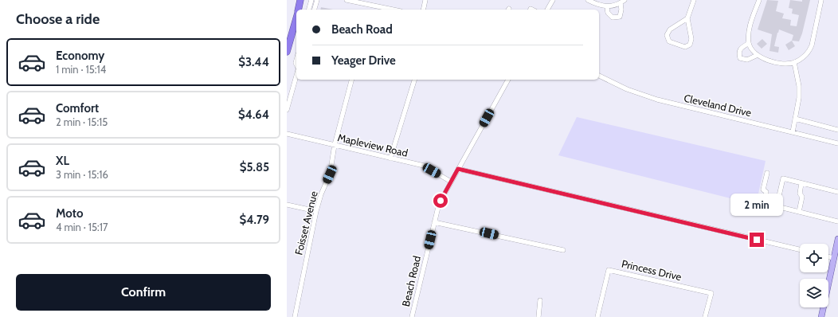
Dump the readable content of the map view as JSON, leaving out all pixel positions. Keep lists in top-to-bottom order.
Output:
{
  "streets": {
    "street": [
      "Cleveland Drive",
      "Mapleview Road",
      "Foisset Avenue",
      "Princess Drive",
      "Beach Road"
    ]
  },
  "crossings": [
    ["Mapleview Road", "Foisset Avenue"],
    ["Mapleview Road", "Beach Road"]
  ],
  "page": {
    "heading": "Choose a ride",
    "banner": ["Beach Road", "Yeager Drive"],
    "list": [
      {
        "name": "Economy",
        "note": "1 min · 15:14",
        "value": "$3.44"
      },
      {
        "name": "Comfort",
        "note": "2 min · 15:15",
        "value": "$4.64"
      },
      {
        "name": "XL",
        "note": "3 min · 15:16",
        "value": "$5.85"
      },
      {
        "name": "Moto",
        "note": "4 min · 15:17",
        "value": "$4.79"
      }
    ],
    "bubble": "2 min",
    "buttons": "Confirm"
  }
}
